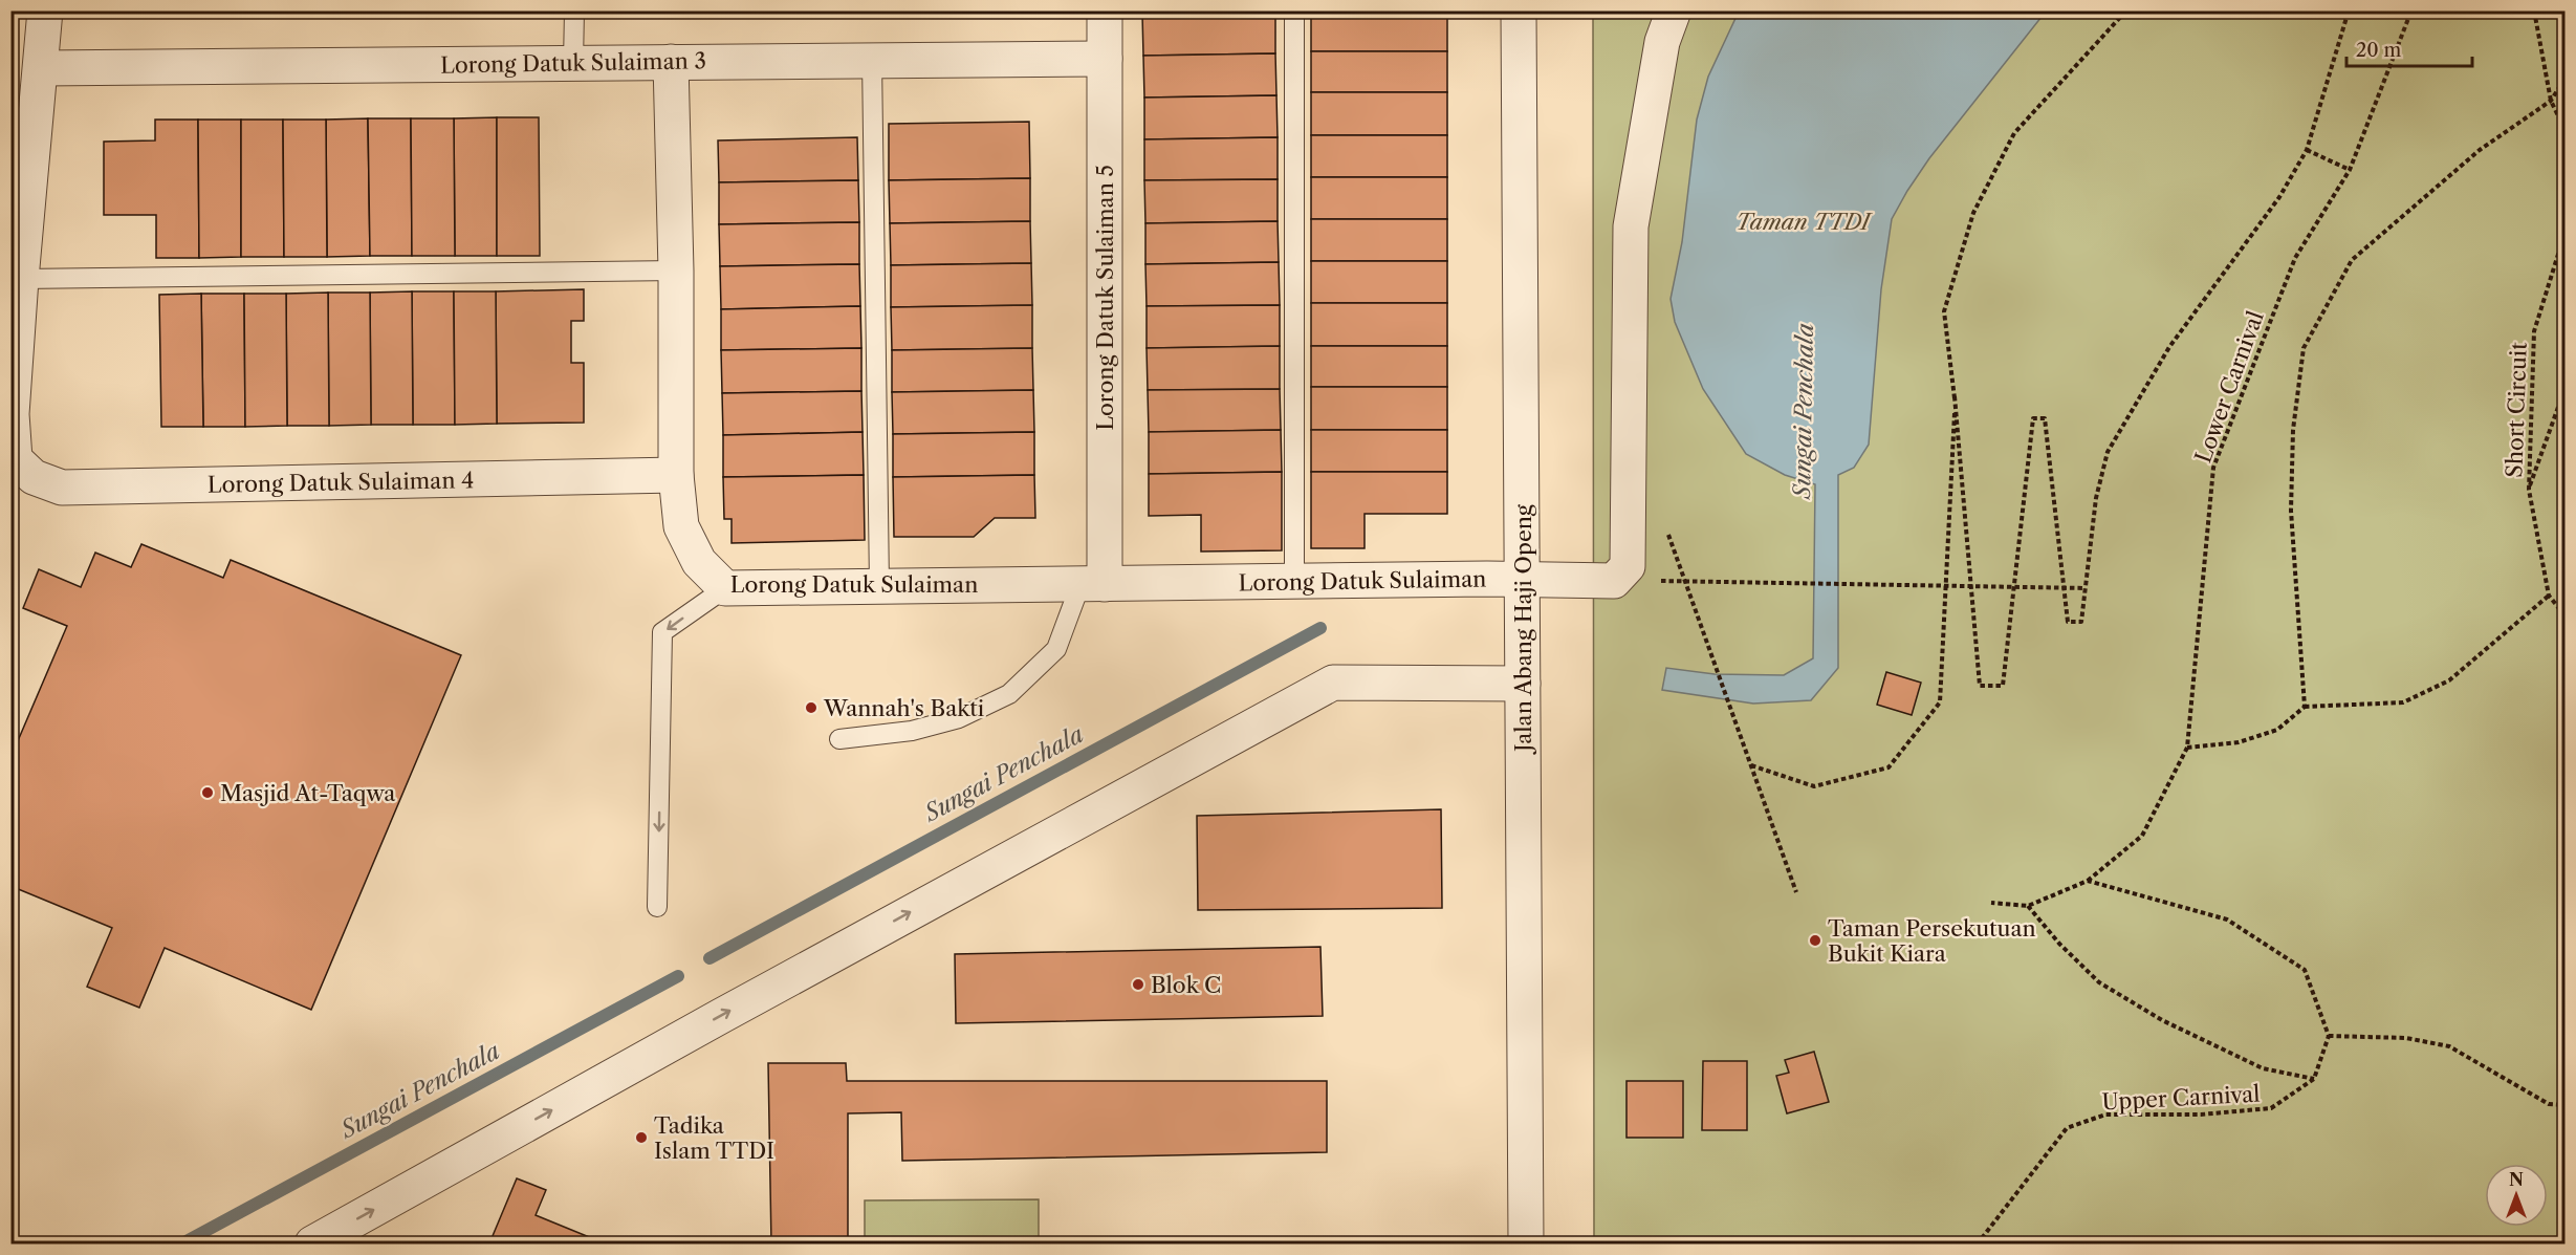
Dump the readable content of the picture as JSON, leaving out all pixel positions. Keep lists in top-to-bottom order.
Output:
{
  "streets": {
    "street": [
      "Lorong Datuk Sulaiman 3",
      "Lorong Datuk Sulaiman 5",
      "Lorong Datuk Sulaiman 4",
      "Lorong Datuk Sulaiman",
      "Jalan Abang Haji Openg"
    ],
    "path": ["Lower Carnival", "Short Circuit", "Upper Carnival"]
  },
  "crossings": [
    ["Lorong Datuk Sulaiman 3", "Lorong Datuk Sulaiman 5"],
    ["Lorong Datuk Sulaiman 3", "Lorong Datuk Sulaiman"],
    ["Lorong Datuk Sulaiman 5", "Lorong Datuk Sulaiman"],
    ["Lorong Datuk Sulaiman 4", "Lorong Datuk Sulaiman"],
    ["Lorong Datuk Sulaiman", "Jalan Abang Haji Openg"]
  ],
  "water": ["Sungai Penchala"],
  "parks": ["Taman TTDI"],
  "places": [
    "Wannah's Bakti",
    "Masjid At-Taqwa",
    "Taman Persekutuan Bukit Kiara",
    "Blok C",
    "Tadika Islam TTDI"
  ],
  "scale_bar": "20 m",
  "north": "top"
}
